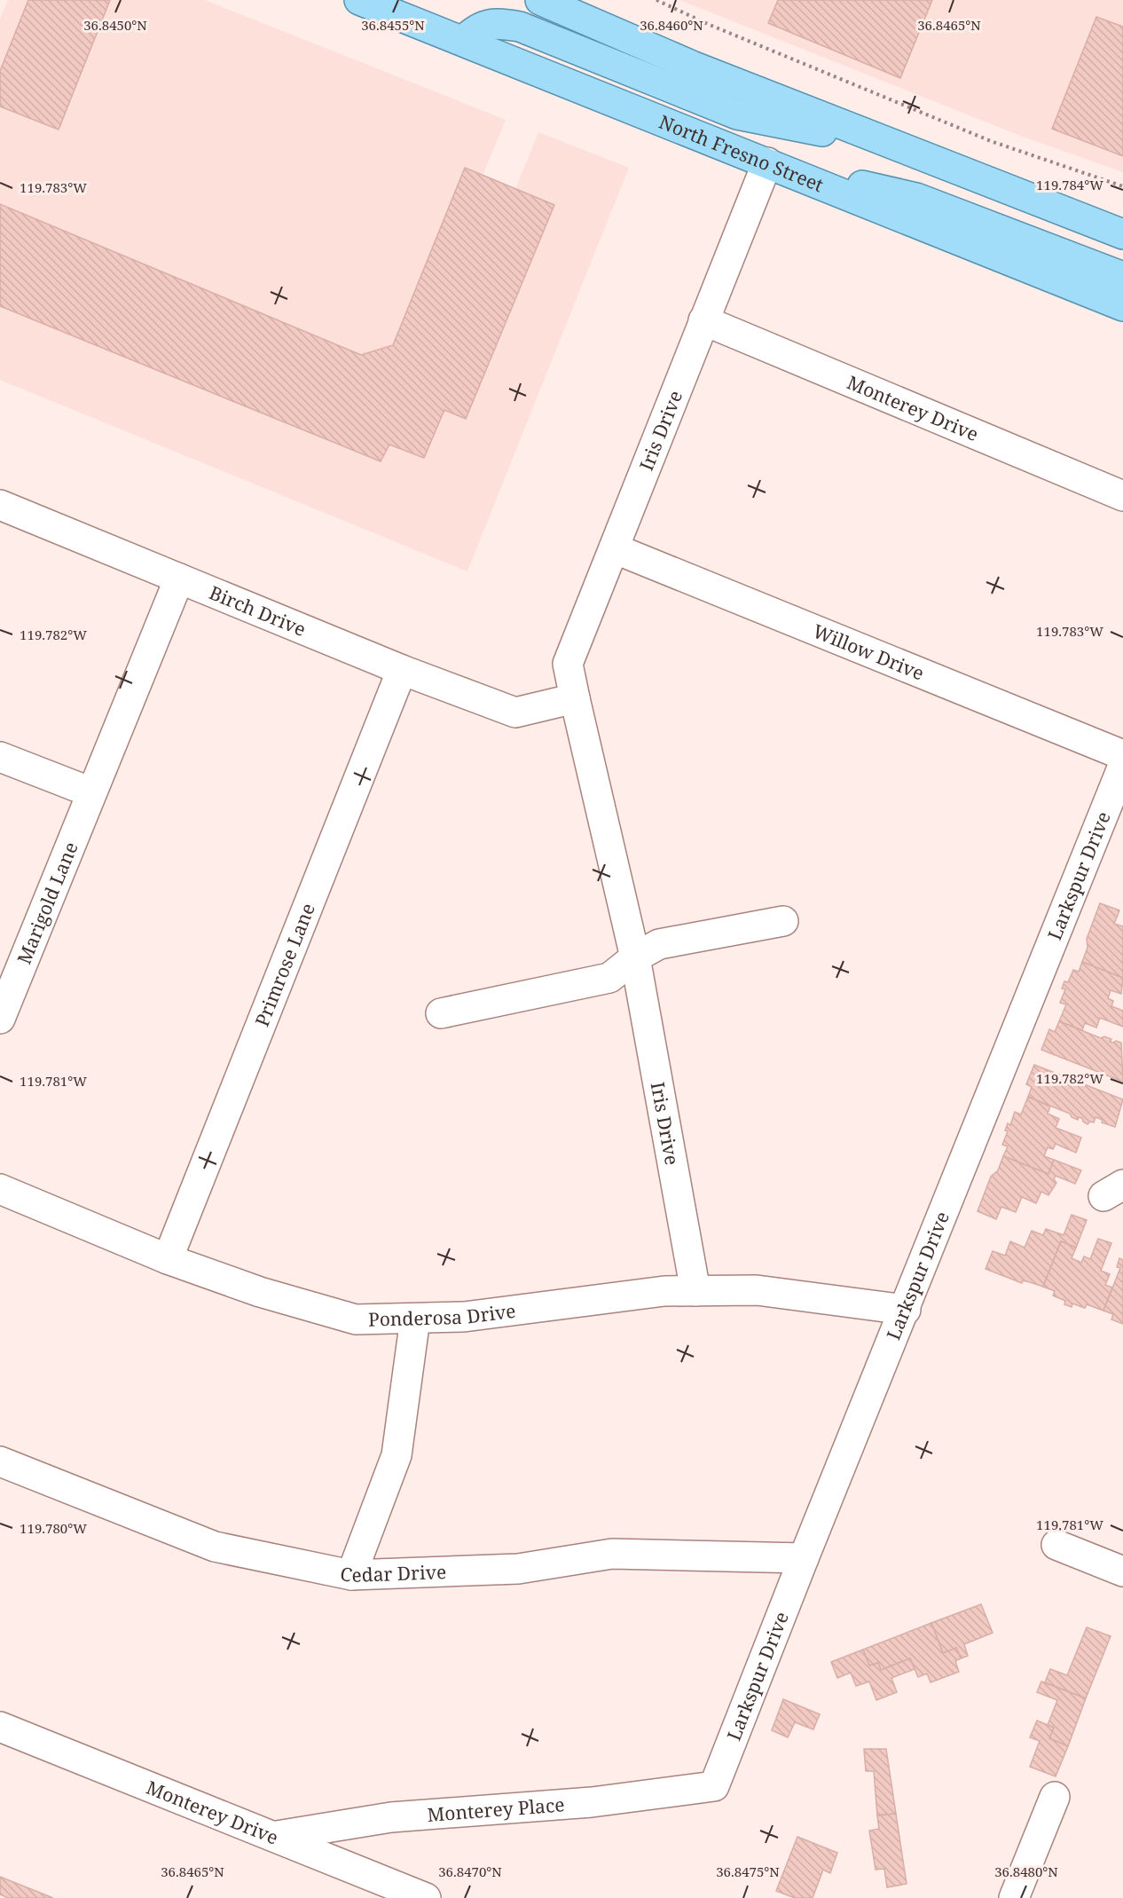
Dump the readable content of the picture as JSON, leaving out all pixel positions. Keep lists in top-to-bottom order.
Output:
{
  "streets": {
    "main road": ["North Fresno Street"],
    "street": [
      "Monterey Drive",
      "Iris Drive",
      "Birch Drive",
      "Willow Drive",
      "Larkspur Drive",
      "Marigold Lane",
      "Primrose Lane",
      "Ponderosa Drive",
      "Cedar Drive",
      "Monterey Place"
    ]
  },
  "crossings": [
    ["North Fresno Street", "Iris Drive"],
    ["Monterey Drive", "Iris Drive"],
    ["Monterey Drive", "Monterey Place"],
    ["Iris Drive", "Birch Drive"],
    ["Iris Drive", "Willow Drive"],
    ["Iris Drive", "Ponderosa Drive"],
    ["Birch Drive", "Marigold Lane"],
    ["Birch Drive", "Primrose Lane"],
    ["Larkspur Drive", "Ponderosa Drive"],
    ["Larkspur Drive", "Cedar Drive"],
    ["Larkspur Drive", "Monterey Place"],
    ["Primrose Lane", "Ponderosa Drive"]
  ],
  "coordinates": [
    "36.8450°N",
    "36.8455°N",
    "36.8460°N",
    "36.8465°N",
    "119.784°W",
    "119.783°W",
    "119.782°W",
    "119.781°W",
    "119.780°W",
    "36.8470°N",
    "36.8475°N",
    "36.8480°N"
  ]
}
